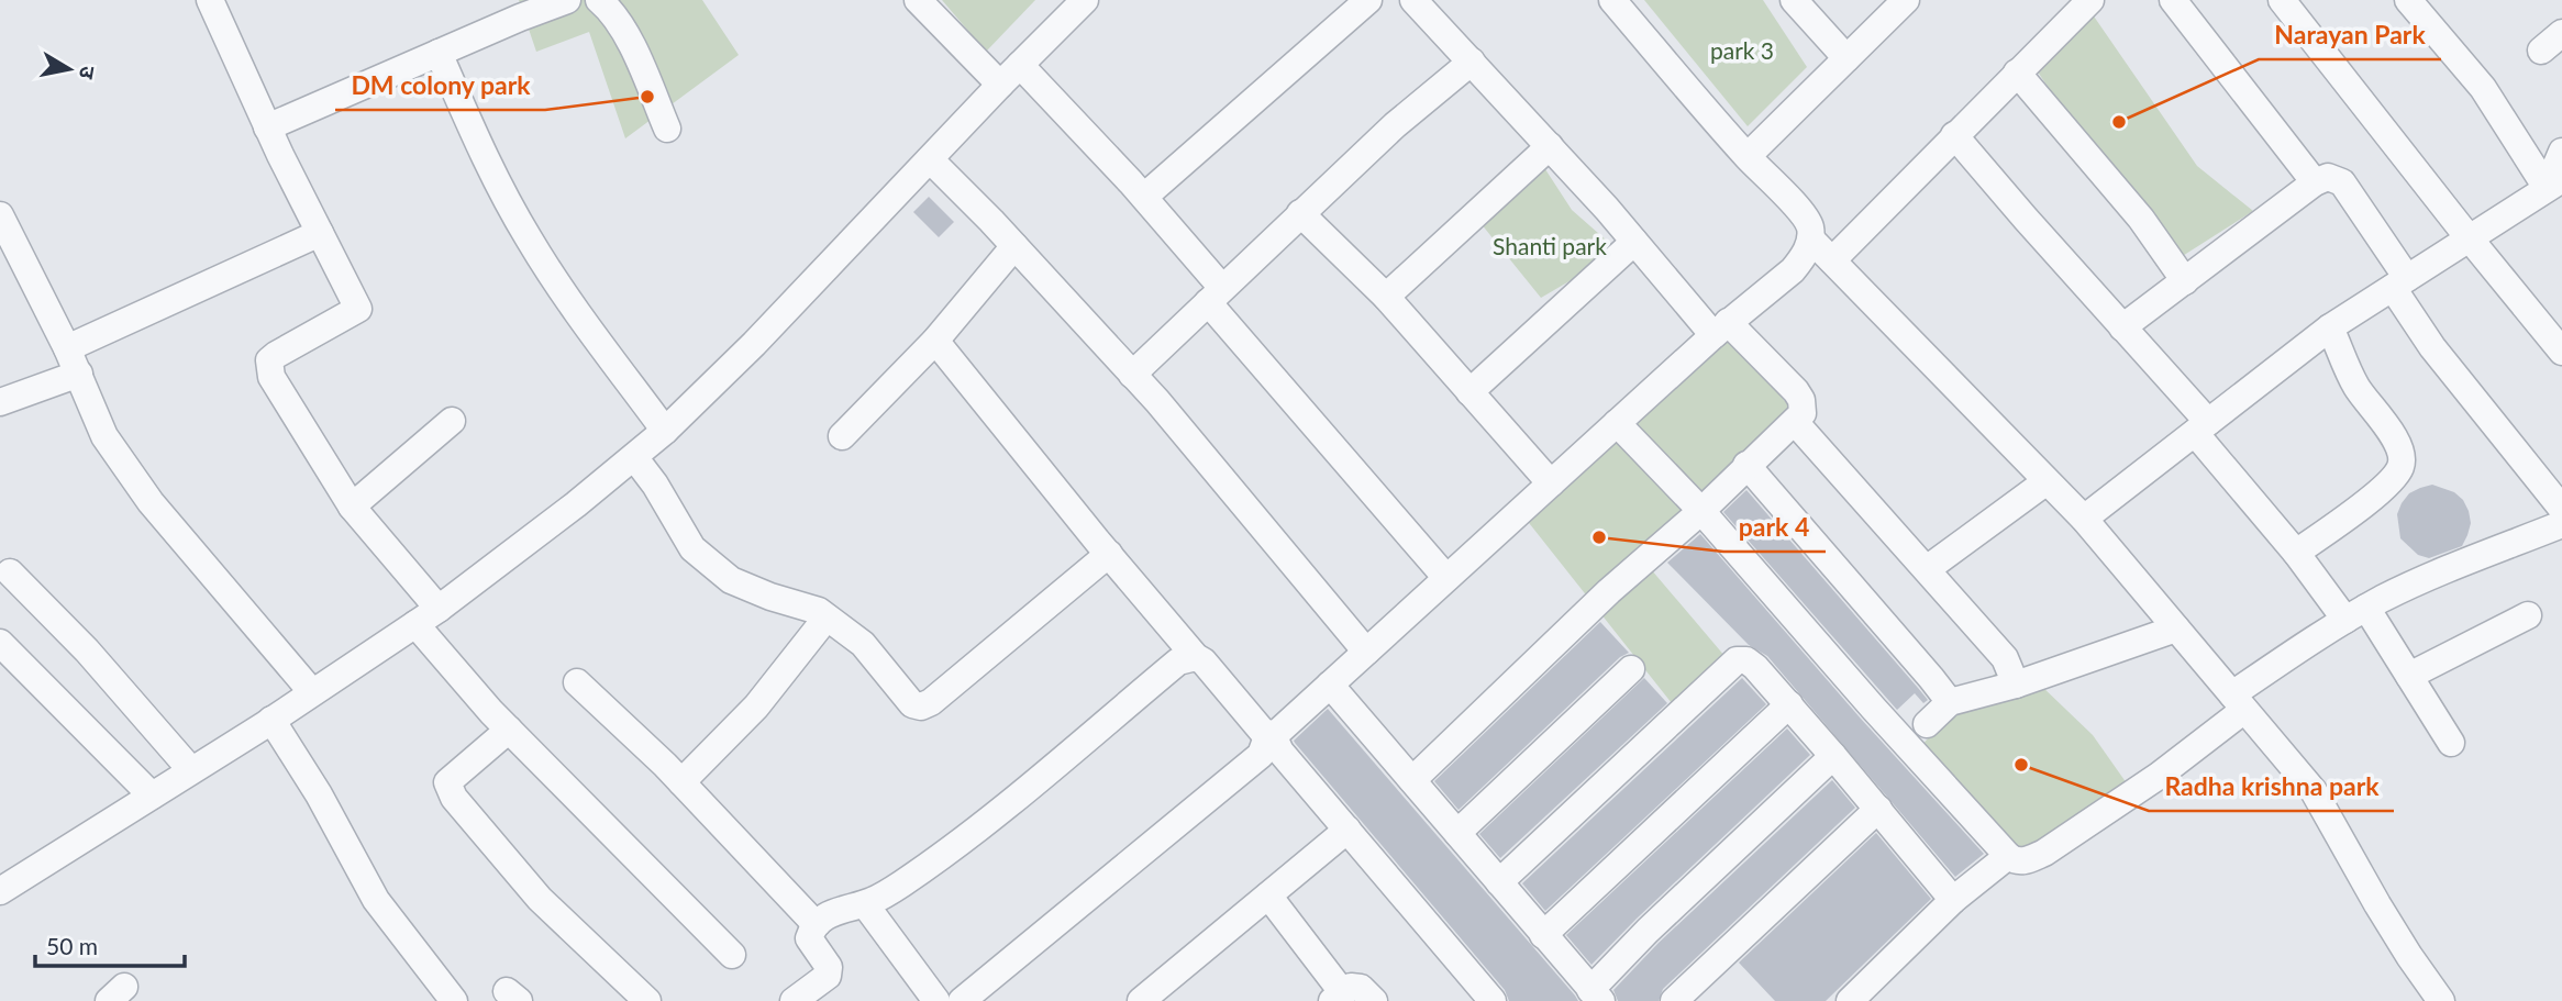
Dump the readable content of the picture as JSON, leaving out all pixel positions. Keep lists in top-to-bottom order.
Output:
{
  "parks": ["park 3", "Shanti park"],
  "places": [
    "DM colony park",
    "Narayan Park",
    "park 4",
    "Radha krishna park"
  ],
  "scale_bar": "50 m",
  "north": "right"
}
